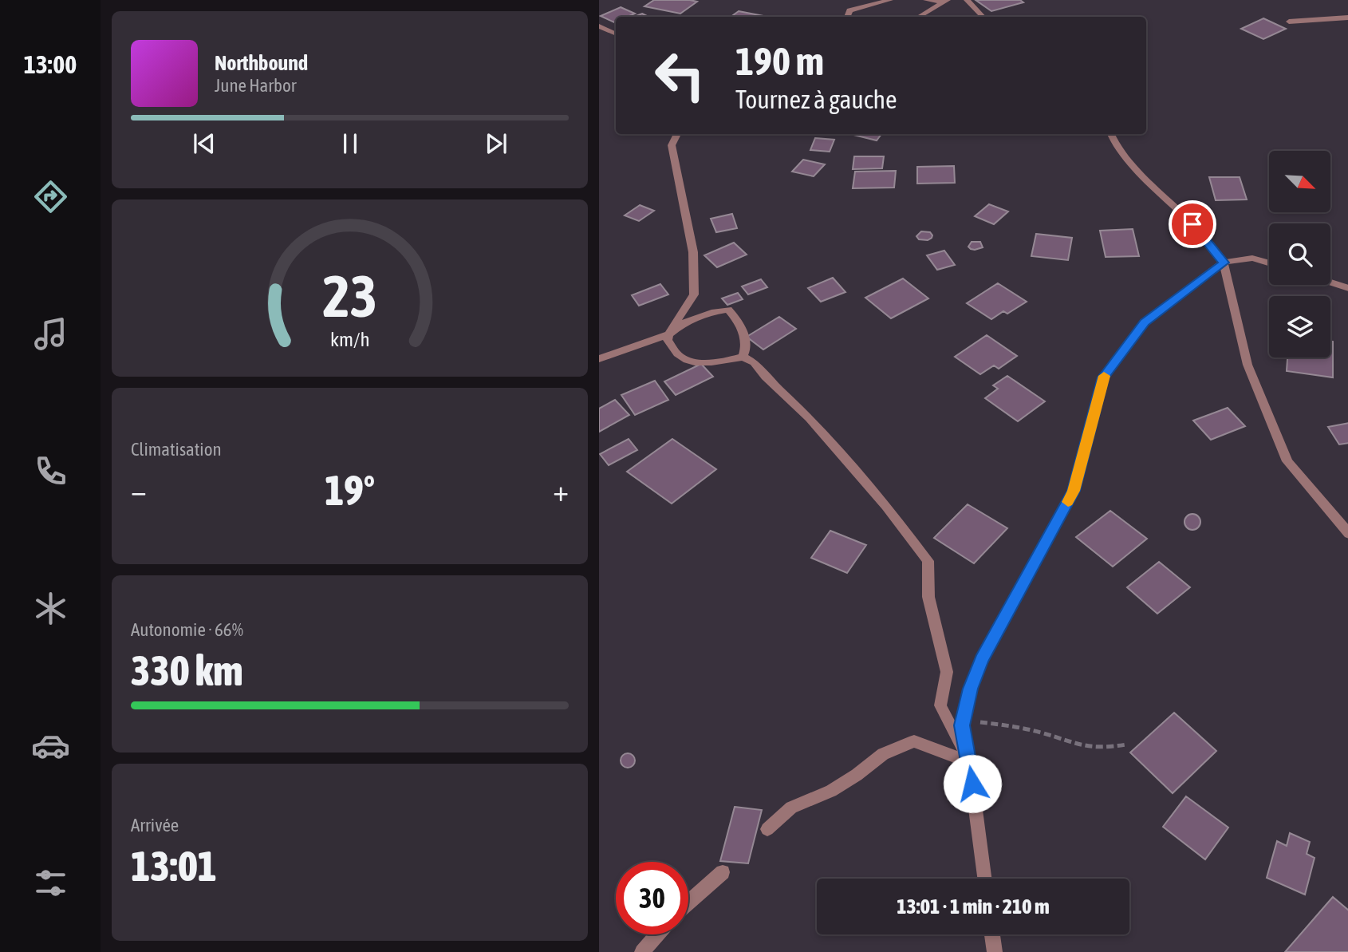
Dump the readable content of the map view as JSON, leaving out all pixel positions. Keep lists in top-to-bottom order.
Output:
{
  "north": "bottom right",
  "page": {
    "tabs": "13:00",
    "turn": ["190 m", "Tournez à gauche"],
    "song": ["Northbound", "June Harbor"],
    "tile": [
      "Climatisation",
      ["Autonomie · 66%", "330 km"],
      ["Arrivée", "13:01"]
    ],
    "heat": ["−", "19°", "+"],
    "limit": "30",
    "trip": "13:01 · 1 min · 210 m",
    "gauge": ["23", "km/h"]
  }
}
